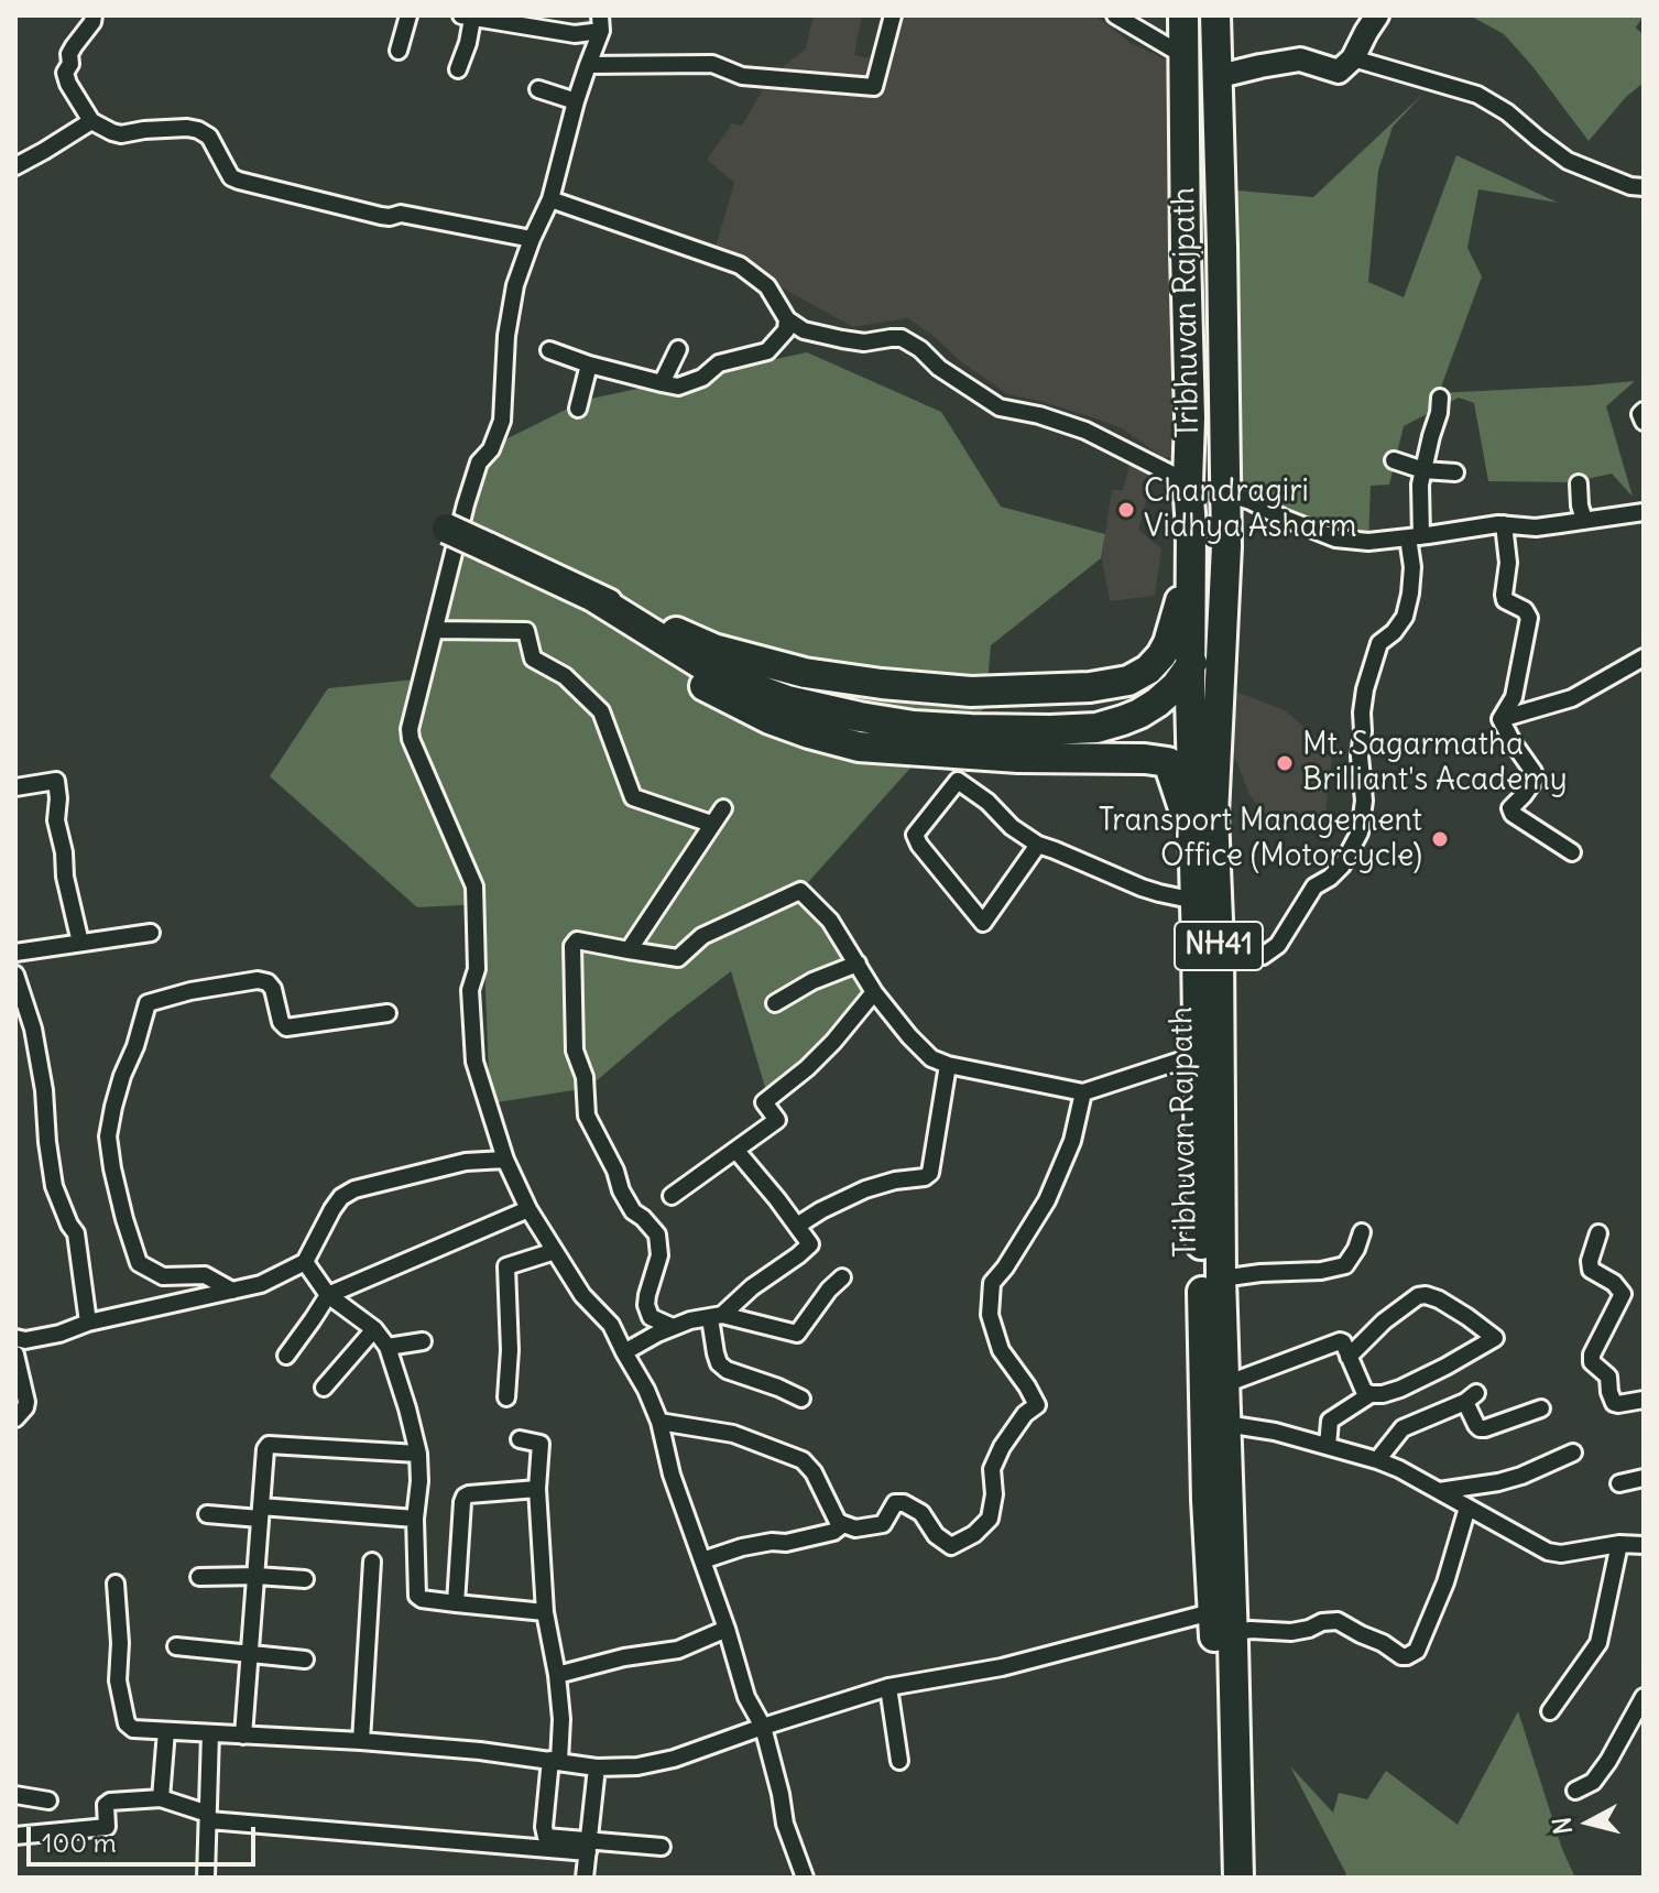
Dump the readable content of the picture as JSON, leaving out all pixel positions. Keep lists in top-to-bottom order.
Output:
{
  "streets": {
    "highway": ["Tribhuvan Rajpath", "NH41"]
  },
  "places": ["Chandragiri Vidhya Asharm", "Mt. Sagarmatha Brilliant's Academy", "Transport Management Office (Motorcycle)"],
  "scale_bar": "100 m",
  "north": "left"
}
